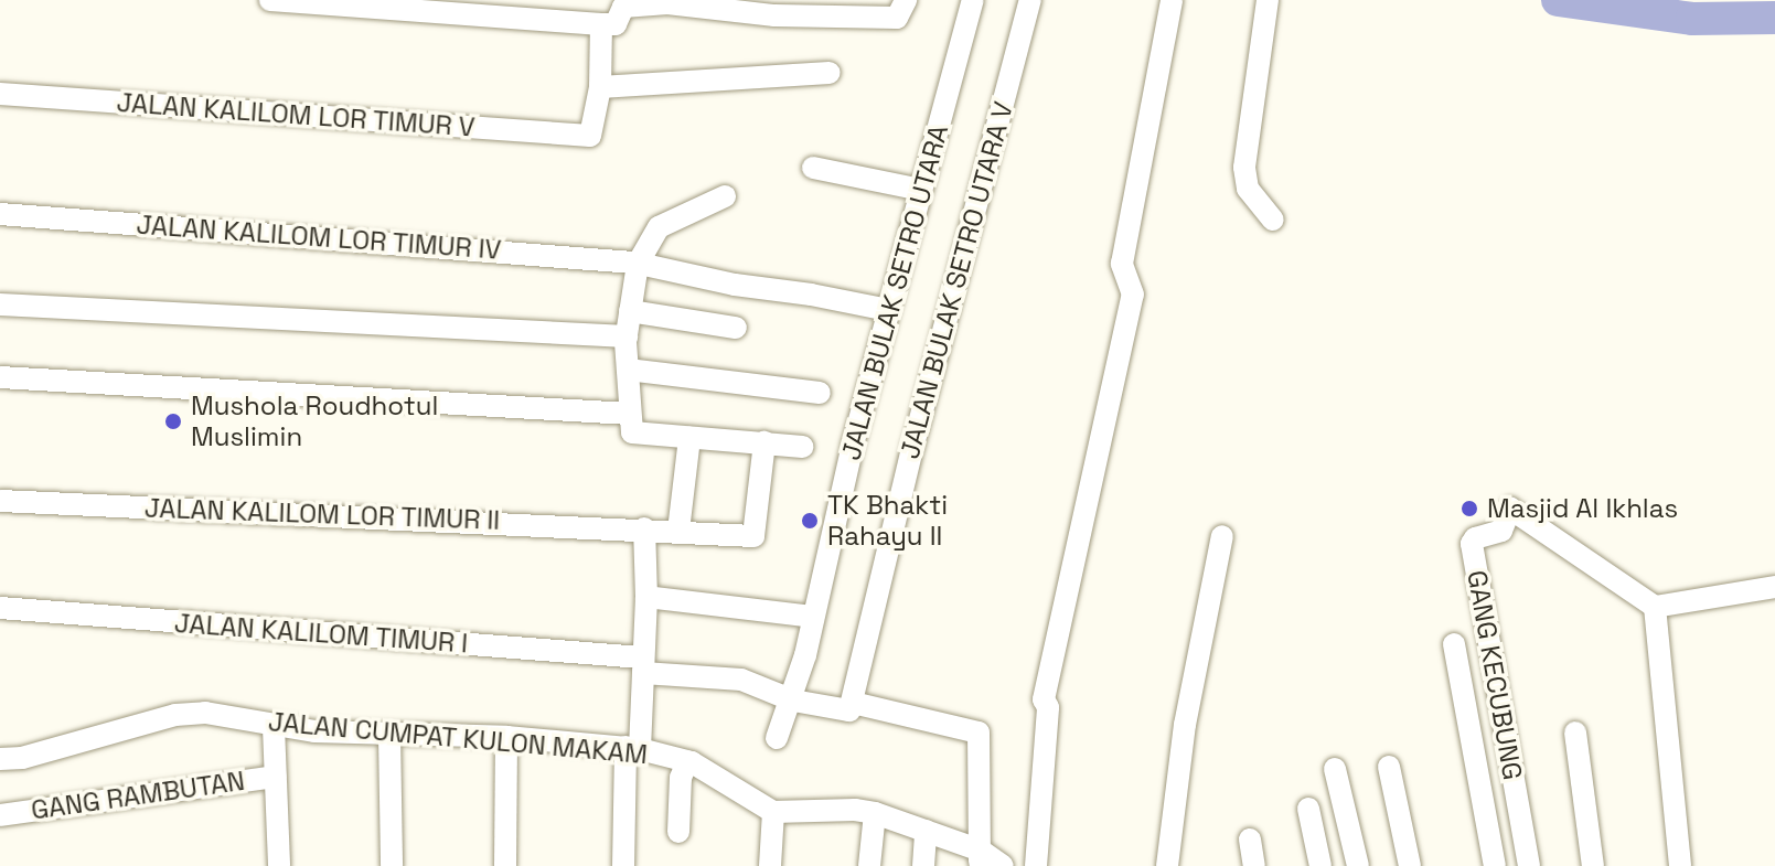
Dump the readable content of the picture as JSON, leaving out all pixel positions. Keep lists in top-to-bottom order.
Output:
{
  "streets": {
    "street": [
      "JALAN KALILOM LOR TIMUR V",
      "JALAN KALILOM LOR TIMUR IV",
      "JALAN BULAK SETRO UTARA V",
      "JALAN BULAK SETRO UTARA",
      "JALAN KALILOM LOR TIMUR II",
      "JALAN KALILOM TIMUR I",
      "GANG KECUBUNG",
      "JALAN CUMPAT KULON MAKAM",
      "GANG RAMBUTAN"
    ]
  },
  "crossings": [
    ["JALAN KALILOM LOR TIMUR IV", "JALAN BULAK SETRO UTARA"],
    ["JALAN BULAK SETRO UTARA", "JALAN KALILOM TIMUR I"]
  ],
  "places": ["Mushola Roudhotul Muslimin", "Masjid Al Ikhlas", "TK Bhakti Rahayu II"]
}
